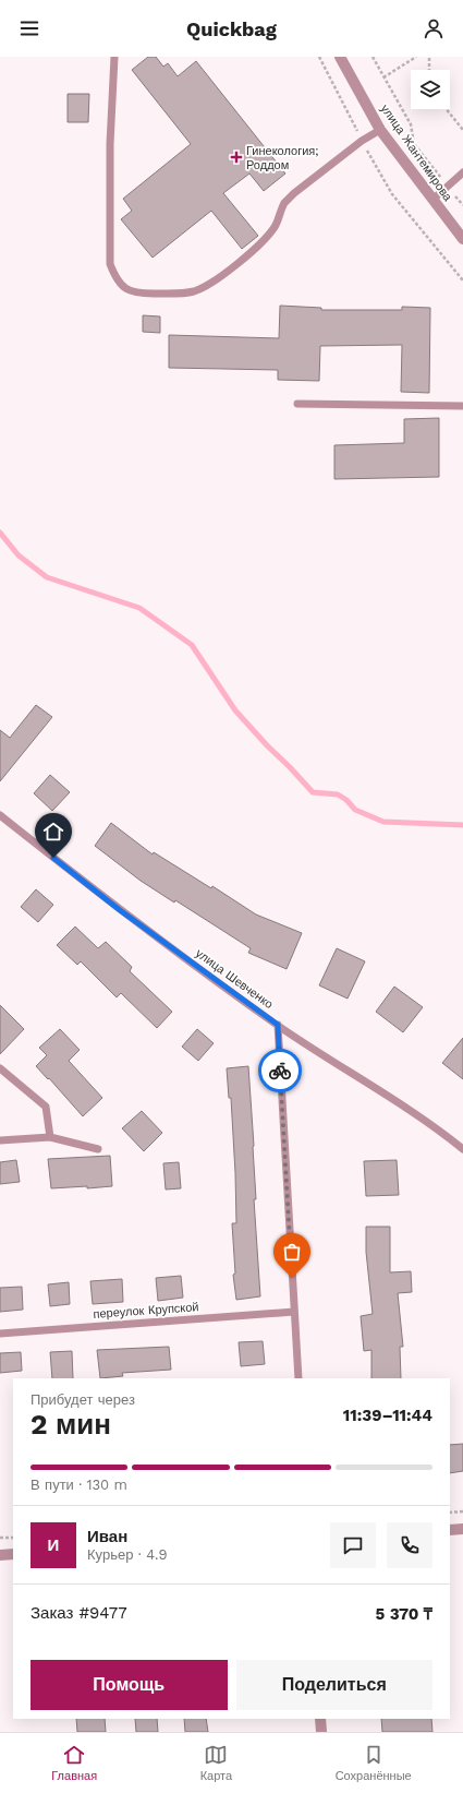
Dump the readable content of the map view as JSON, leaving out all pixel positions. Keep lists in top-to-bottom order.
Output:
{
  "streets": {
    "street": ["улица Жантемирова"],
    "lane": ["улица Шевченко", "переулок Крупской"]
  },
  "places": {
    "health": ["Гинекология; Роддом"]
  },
  "page": {
    "header": "Quickbag",
    "heading": ["2 мин", "Прибудет через", "11:39–11:44"],
    "panel": [
      "Иван",
      "Курьер · 4.9",
      "Заказ #9477",
      "5 370 ₸"
    ],
    "bar": "В пути · 130 m",
    "round": "И",
    "buttons": ["Помощь", "Поделиться"],
    "tabs": ["Главная", "Карта", "Сохранённые"]
  }
}
